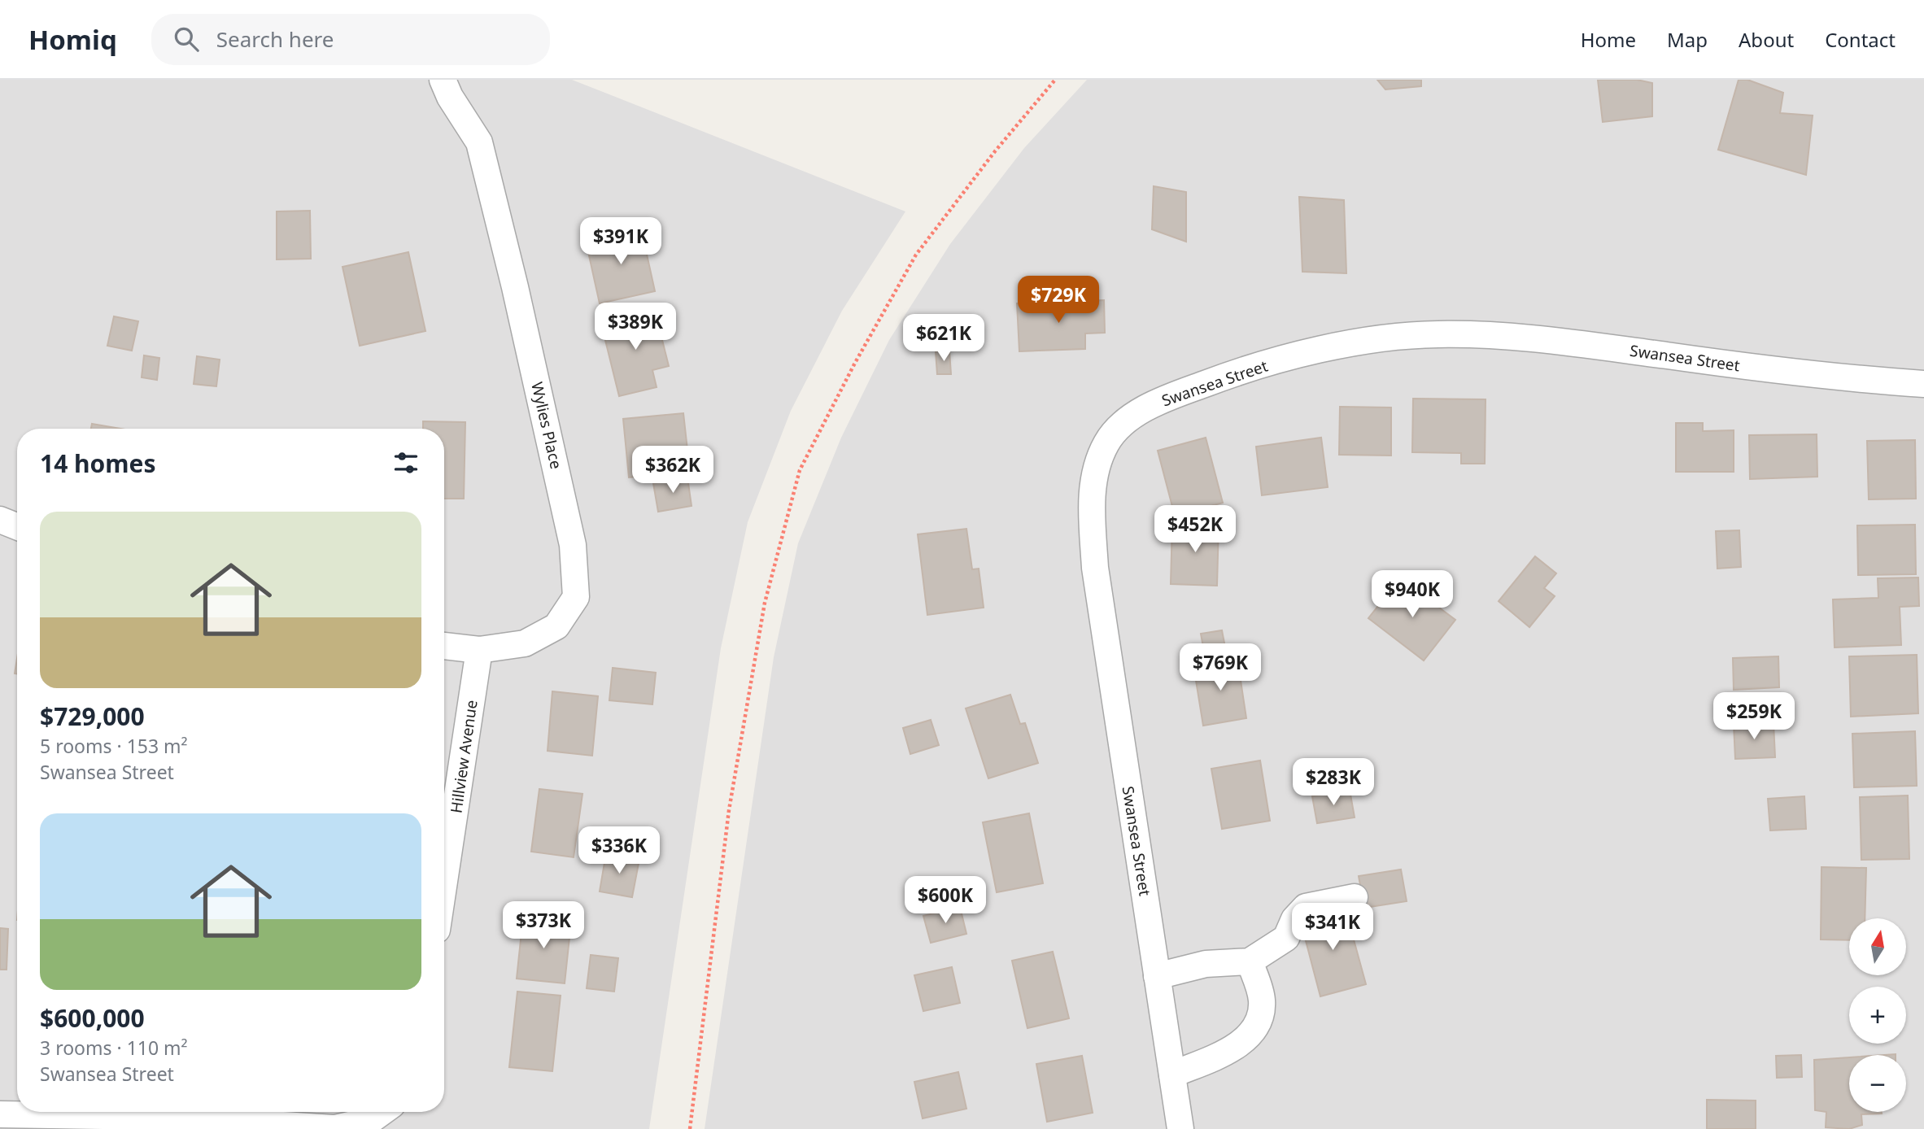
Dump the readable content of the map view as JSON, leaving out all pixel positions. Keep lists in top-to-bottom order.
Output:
{
  "streets": {
    "street": ["Swansea Street", "Wylies Place", "Hillview Avenue"]
  },
  "crossings": [
    ["Wylies Place", "Hillview Avenue"]
  ],
  "north": "top",
  "page": {
    "header": "Homiq",
    "search": "Search here",
    "nav": [
      "Home",
      "Map",
      "About",
      "Contact"
    ],
    "price": [
      "$391K",
      "$729K",
      "$389K",
      "$621K",
      "$362K",
      "$452K",
      "$940K",
      "$769K",
      "$259K",
      "$283K",
      "$336K",
      "$600K",
      "$373K",
      "$341K"
    ],
    "heading": "14 homes",
    "list": [
      {
        "name": "$729,000",
        "note": "5 rooms · 153 m² · Swansea Street"
      },
      {
        "name": "$600,000",
        "note": "3 rooms · 110 m² · Swansea Street"
      }
    ],
    "map_buttons": ["+", "−"]
  }
}
